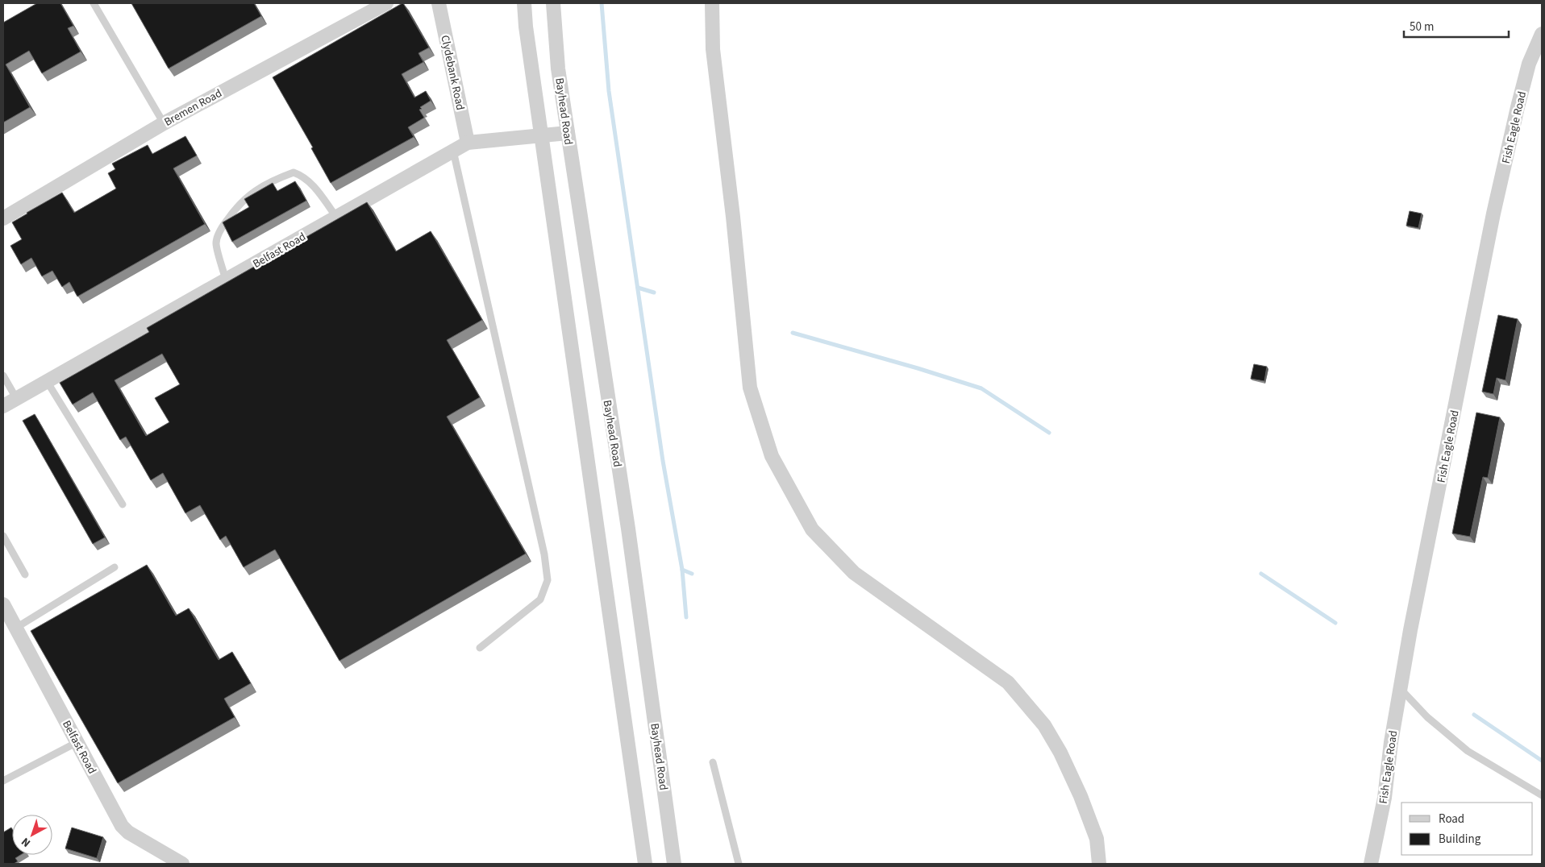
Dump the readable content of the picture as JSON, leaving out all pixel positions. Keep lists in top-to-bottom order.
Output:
{
  "streets": {
    "street": [
      "Clydebank Road",
      "Bremen Road",
      "Bayhead Road",
      "Fish Eagle Road",
      "Belfast Road"
    ]
  },
  "crossings": [
    ["Clydebank Road", "Belfast Road"],
    ["Bayhead Road", "Belfast Road"]
  ],
  "legend": ["Road", "Building"],
  "scale_bar": "50 m",
  "north": "bottom left"
}
